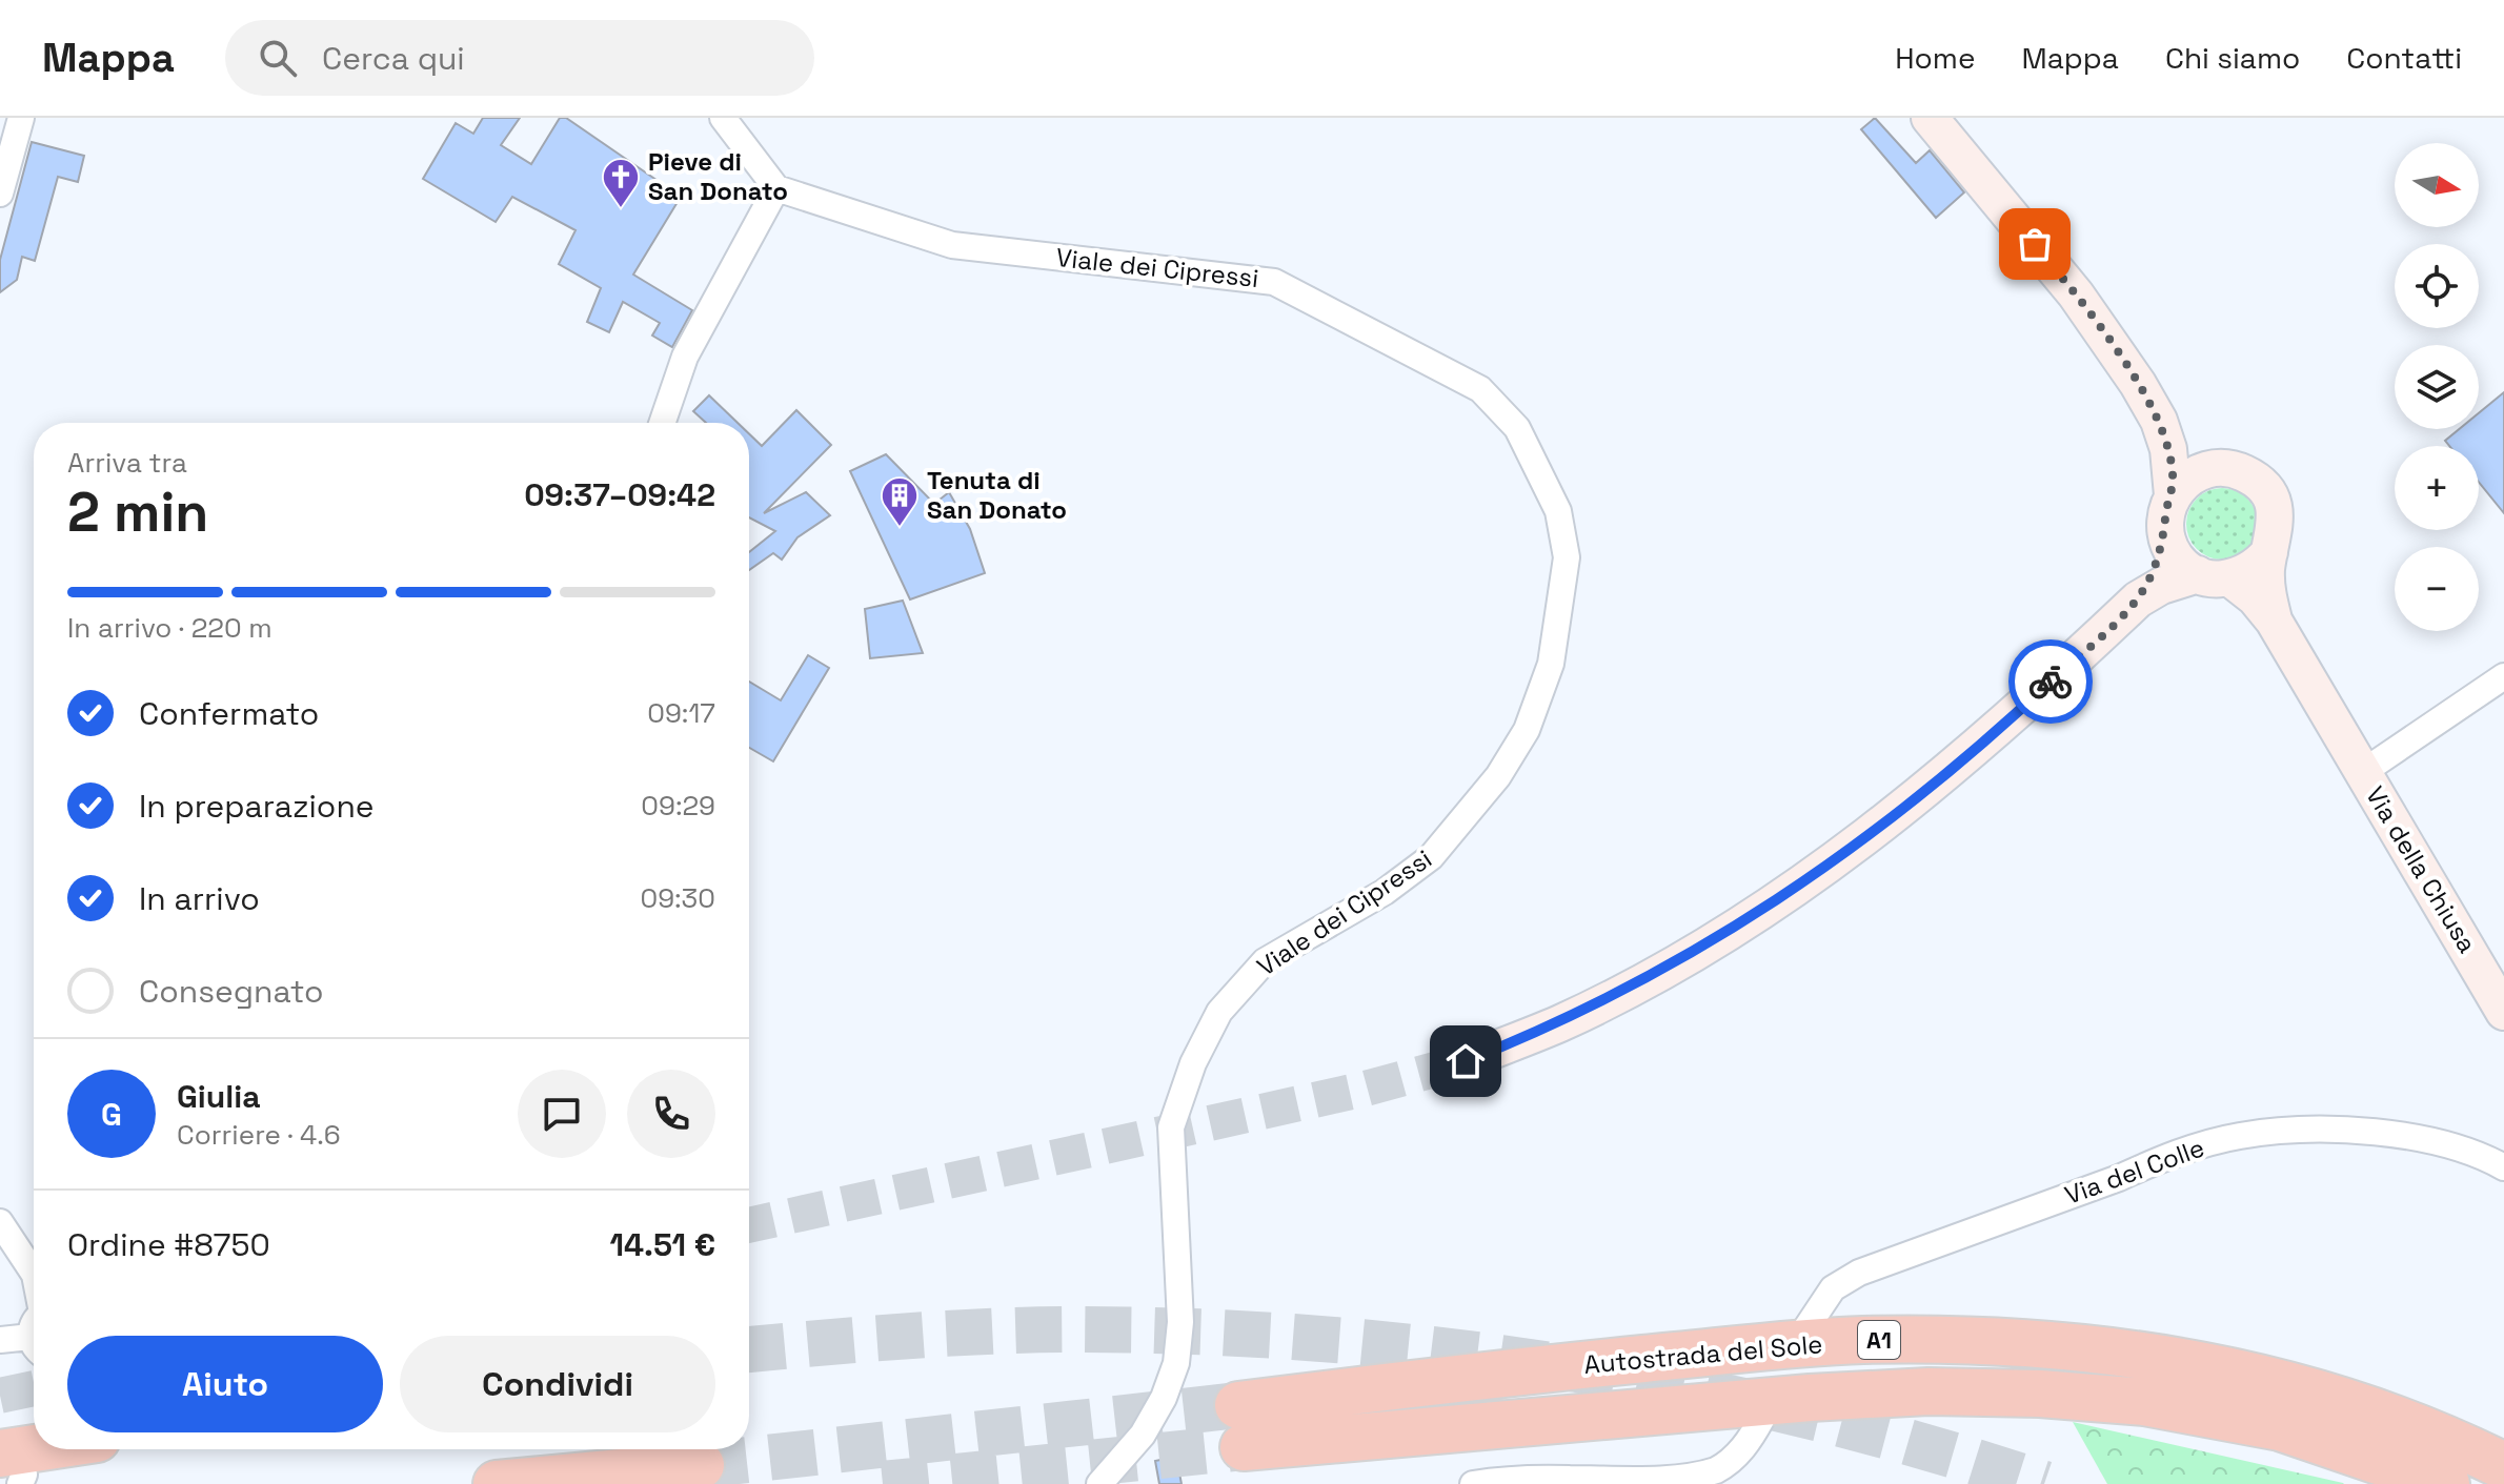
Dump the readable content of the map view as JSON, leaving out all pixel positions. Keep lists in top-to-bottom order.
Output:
{
  "streets": {
    "highway": ["A1", "Autostrada del Sole"],
    "main road": ["Via della Chiusa"],
    "street": ["Viale dei Cipressi", "Via del Colle"]
  },
  "places": {
    "church": ["Pieve di San Donato"],
    "building": ["Tenuta di San Donato"]
  },
  "north": "right",
  "page": {
    "header": "Mappa",
    "search": "Cerca qui",
    "nav": [
      "Home",
      "Mappa",
      "Chi siamo",
      "Contatti"
    ],
    "map_buttons": ["+", "−"],
    "heading": ["2 min", "Arriva tra", "09:37–09:42"],
    "panel": [
      "Giulia",
      "Corriere · 4.6",
      "Ordine #8750",
      "14.51 €"
    ],
    "bar": "In arrivo · 220 m",
    "list": [
      ["Confermato", "09:17"],
      ["In preparazione", "09:29"],
      ["In arrivo", "09:30"],
      "Consegnato"
    ],
    "round": "G",
    "buttons": ["Aiuto", "Condividi"]
  }
}
